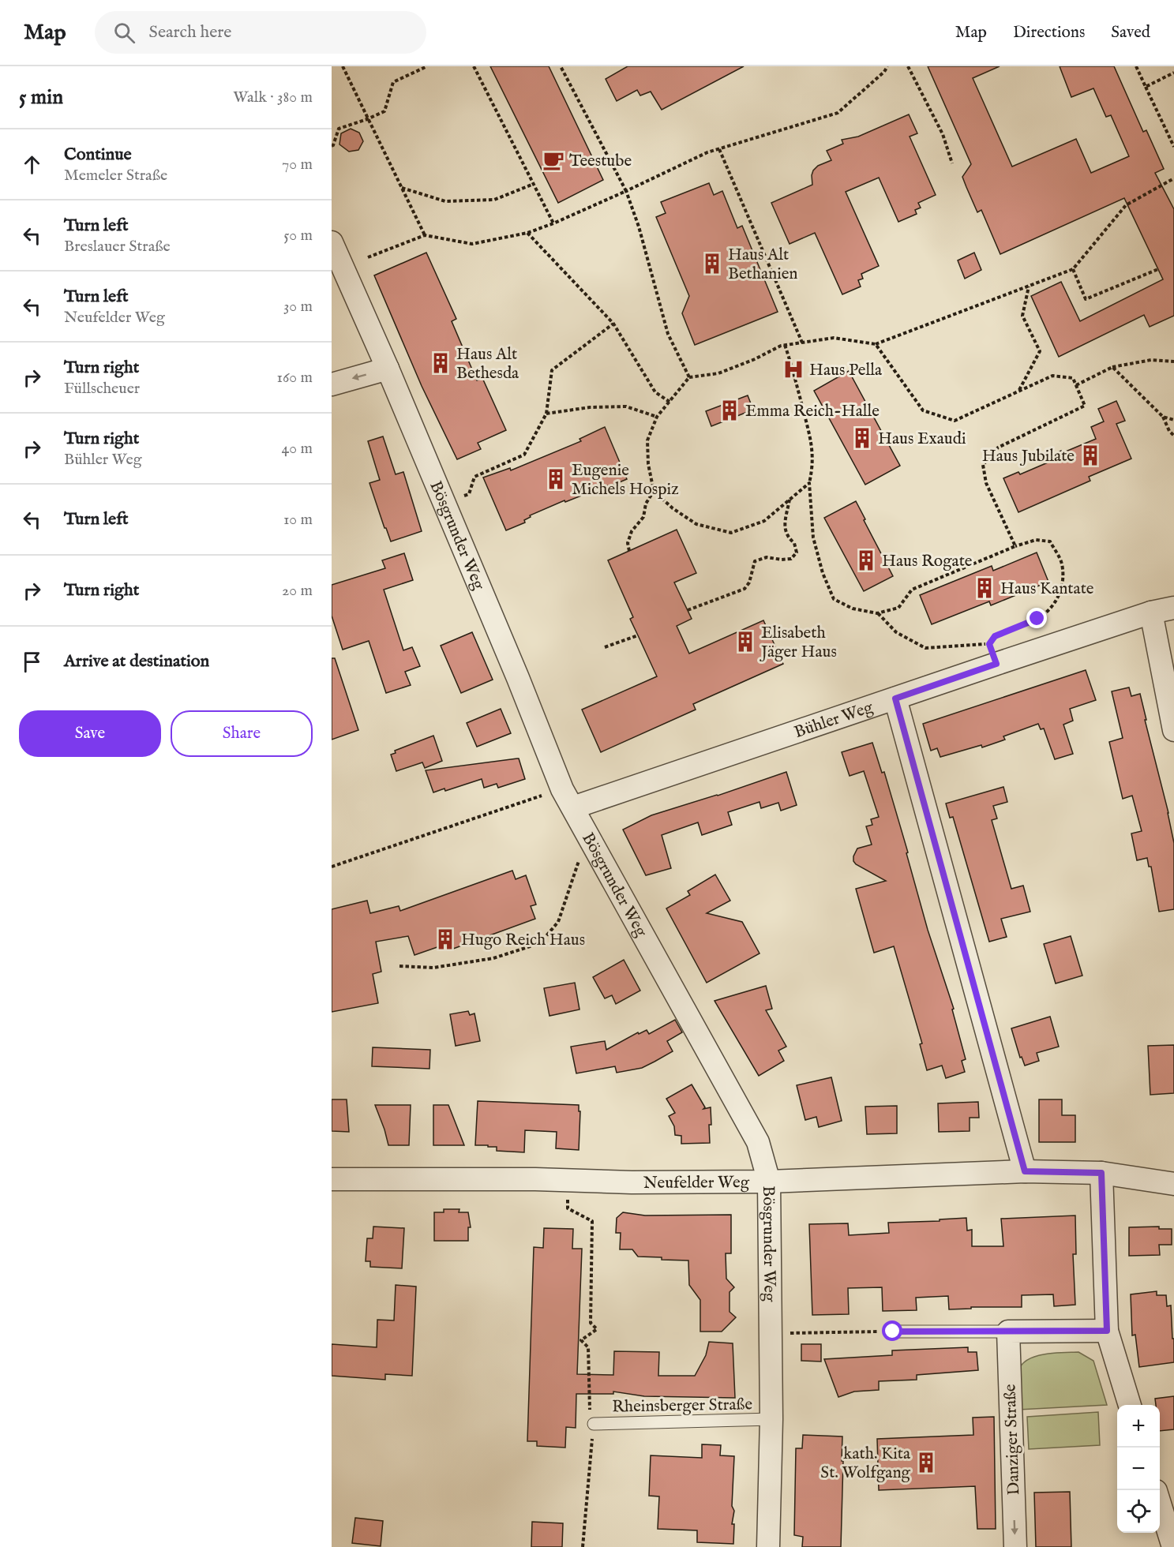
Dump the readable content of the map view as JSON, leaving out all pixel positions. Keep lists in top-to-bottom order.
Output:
{
  "streets": {
    "street": [
      "Bösgrunder Weg",
      "Bühler Weg",
      "Neufelder Weg",
      "Danziger Straße"
    ],
    "lane": ["Rheinsberger Straße"]
  },
  "crossings": [
    ["Bösgrunder Weg", "Bühler Weg"],
    ["Bösgrunder Weg", "Neufelder Weg"],
    ["Bösgrunder Weg", "Rheinsberger Straße"]
  ],
  "places": {
    "cafe": ["Teestube"],
    "building": [
      "Haus Alt Bethanien",
      "Haus Alt Bethesda",
      "Emma Reich-Halle",
      "Haus Exaudi",
      "Haus Jubilate",
      "Eugenie Michels Hospiz",
      "Haus Rogate",
      "Haus Kantate",
      "Elisabeth Jäger Haus",
      "Hugo Reich Haus",
      "kath. Kita St. Wolfgang"
    ],
    "hospital": ["Haus Pella"]
  },
  "page": {
    "header": "Map",
    "search": "Search here",
    "nav": ["Map", "Directions", "Saved"],
    "heading": ["5 min", "Walk · 380 m"],
    "list": [
      ["Continue", "Memeler Straße", "70 m"],
      ["Turn left", "Breslauer Straße", "50 m"],
      ["Turn left", "Neufelder Weg", "30 m"],
      ["Turn right", "Füllscheuer", "160 m"],
      ["Turn right", "Bühler Weg", "40 m"],
      ["Turn left", "10 m"],
      ["Turn right", "20 m"],
      "Arrive at destination"
    ],
    "buttons": ["Save", "Share"],
    "map_buttons": ["+", "−"]
  }
}
